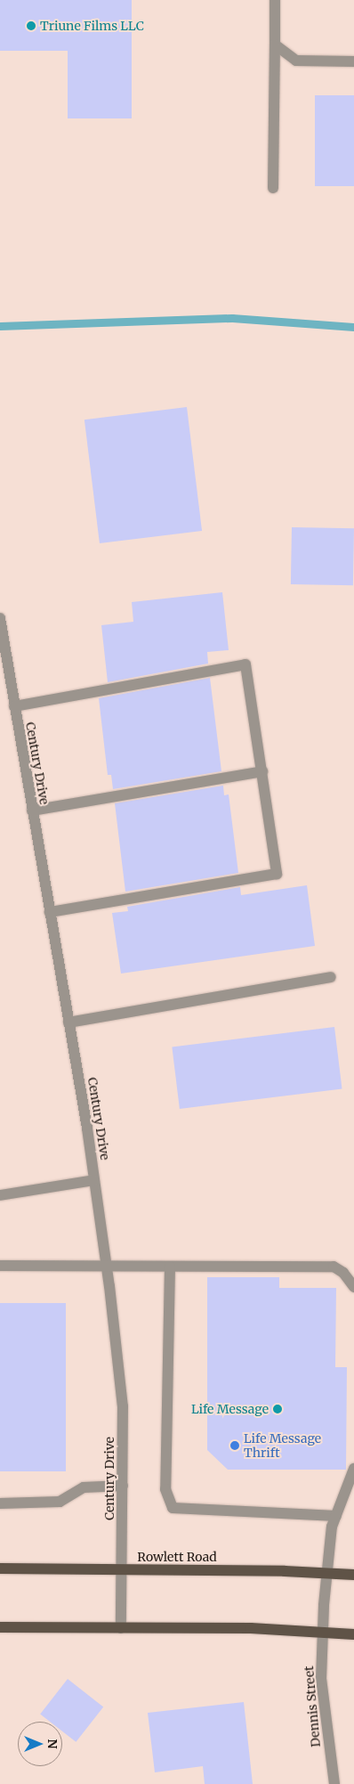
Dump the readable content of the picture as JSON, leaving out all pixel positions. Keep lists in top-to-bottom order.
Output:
{
  "streets": {
    "main road": ["Rowlett Road"],
    "street": ["Century Drive", "Dennis Street"]
  },
  "crossings": [
    ["Century Drive", "Rowlett Road"],
    ["Rowlett Road", "Dennis Street"]
  ],
  "places": ["Triune Films LLC", "Life Message", "Life Message Thrift"],
  "north": "right"
}
